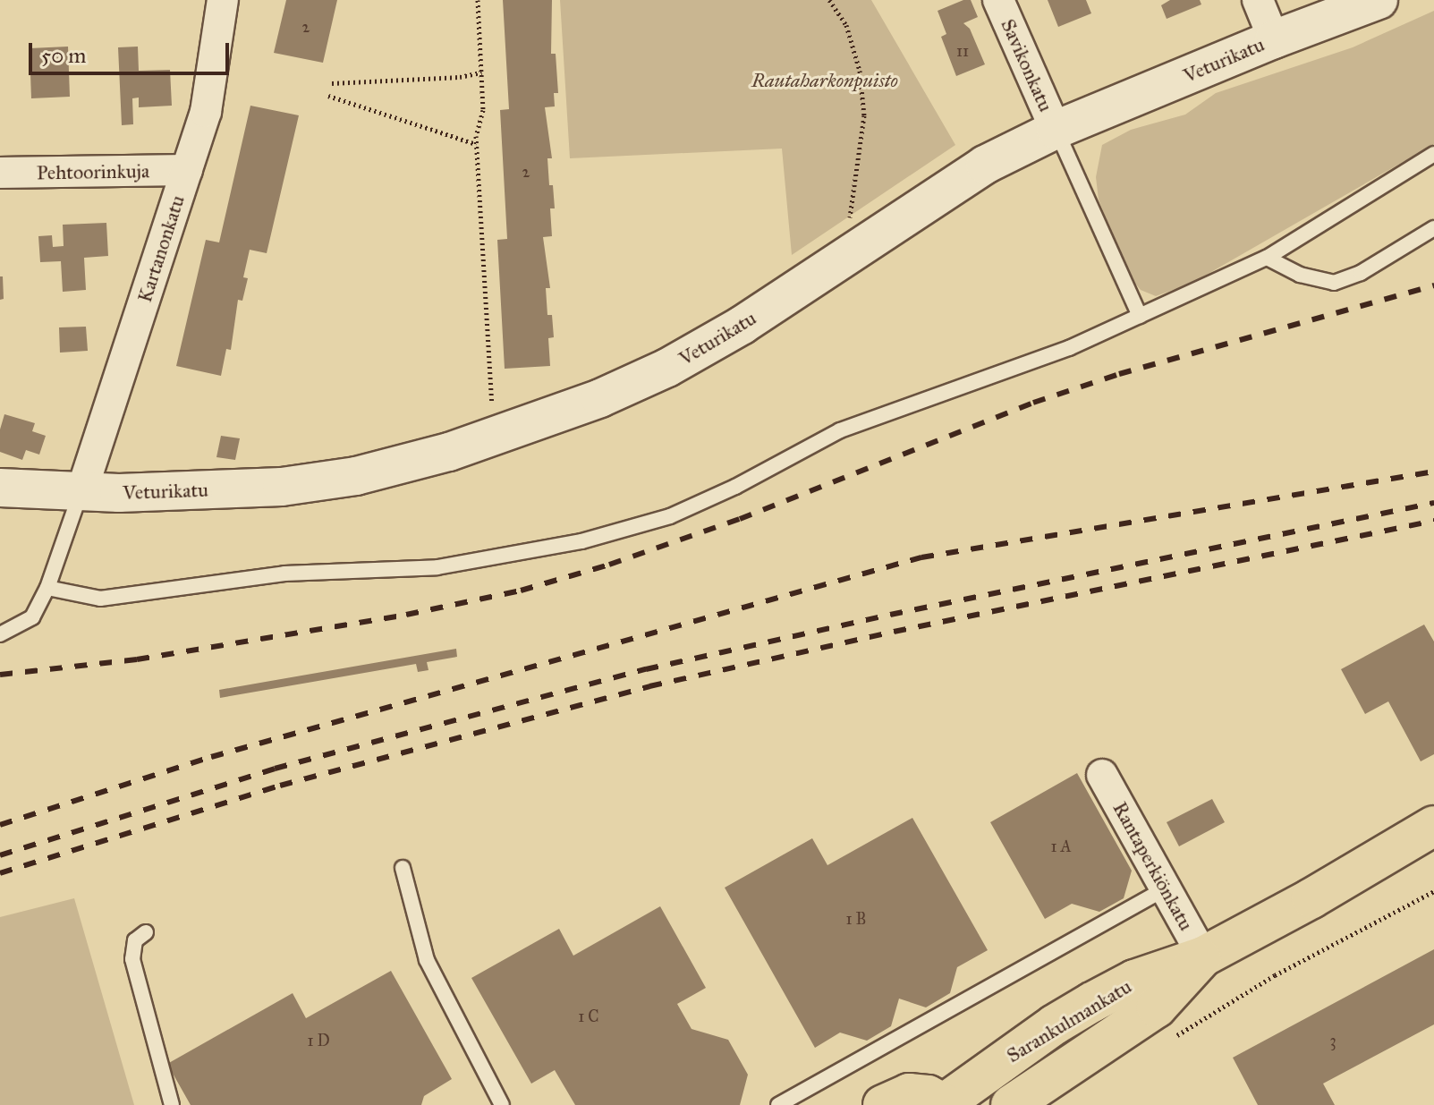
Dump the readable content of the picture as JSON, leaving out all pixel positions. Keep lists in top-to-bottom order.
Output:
{
  "streets": {
    "main road": ["Sarankulmankatu"],
    "street": [
      "Veturikatu",
      "Savikonkatu",
      "Pehtoorinkuja",
      "Kartanonkatu",
      "Rantaperkiönkatu"
    ]
  },
  "crossings": [
    ["Veturikatu", "Savikonkatu"],
    ["Veturikatu", "Kartanonkatu"],
    ["Pehtoorinkuja", "Kartanonkatu"],
    ["Rantaperkiönkatu", "Sarankulmankatu"]
  ],
  "parks": ["Rautaharkonpuisto"],
  "house_numbers": [
    "2",
    "11",
    "2",
    "1 A",
    "1 B",
    "1 C",
    "1 D",
    "3"
  ],
  "scale_bar": "50 m"
}
